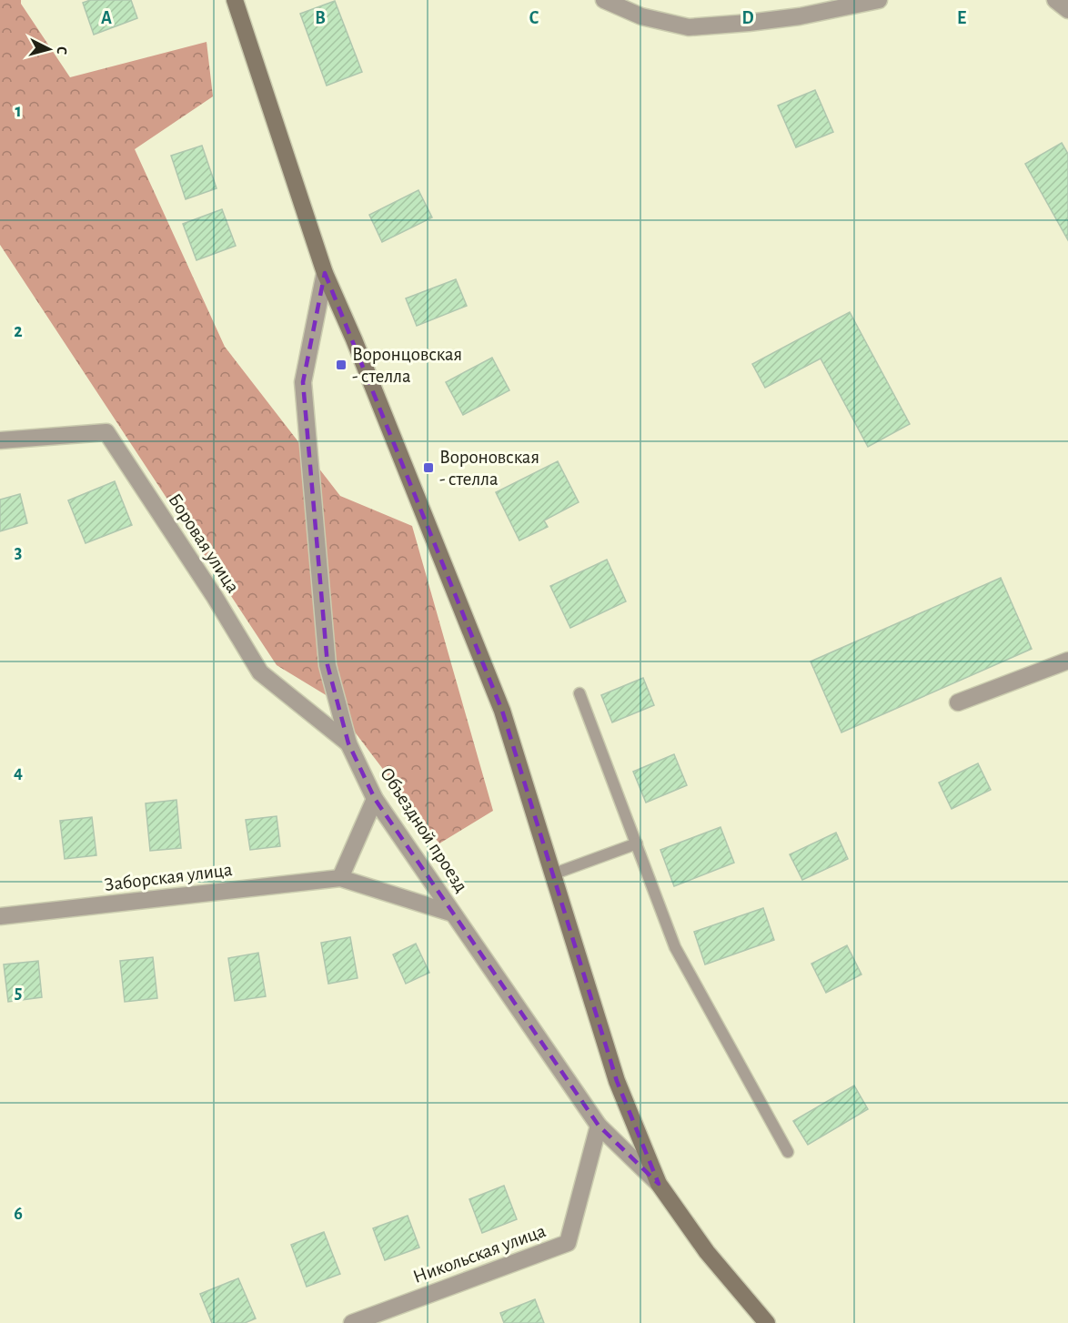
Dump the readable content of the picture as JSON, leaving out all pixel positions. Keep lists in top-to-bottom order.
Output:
{
  "streets": {
    "street": [
      "Боровая улица",
      "Объездной проезд",
      "Заборская улица",
      "Никольская улица"
    ]
  },
  "crossings": [
    ["Боровая улица", "Объездной проезд"],
    ["Объездной проезд", "Никольская улица"]
  ],
  "places": {
    "transit": ["Воронцовская - стелла", "Вороновская - стелла"]
  },
  "north": "right",
  "grid": {
    "columns": [
      "A",
      "B",
      "C",
      "D",
      "E"
    ],
    "rows": [
      "1",
      "2",
      "3",
      "4",
      "5",
      "6"
    ]
  }
}
